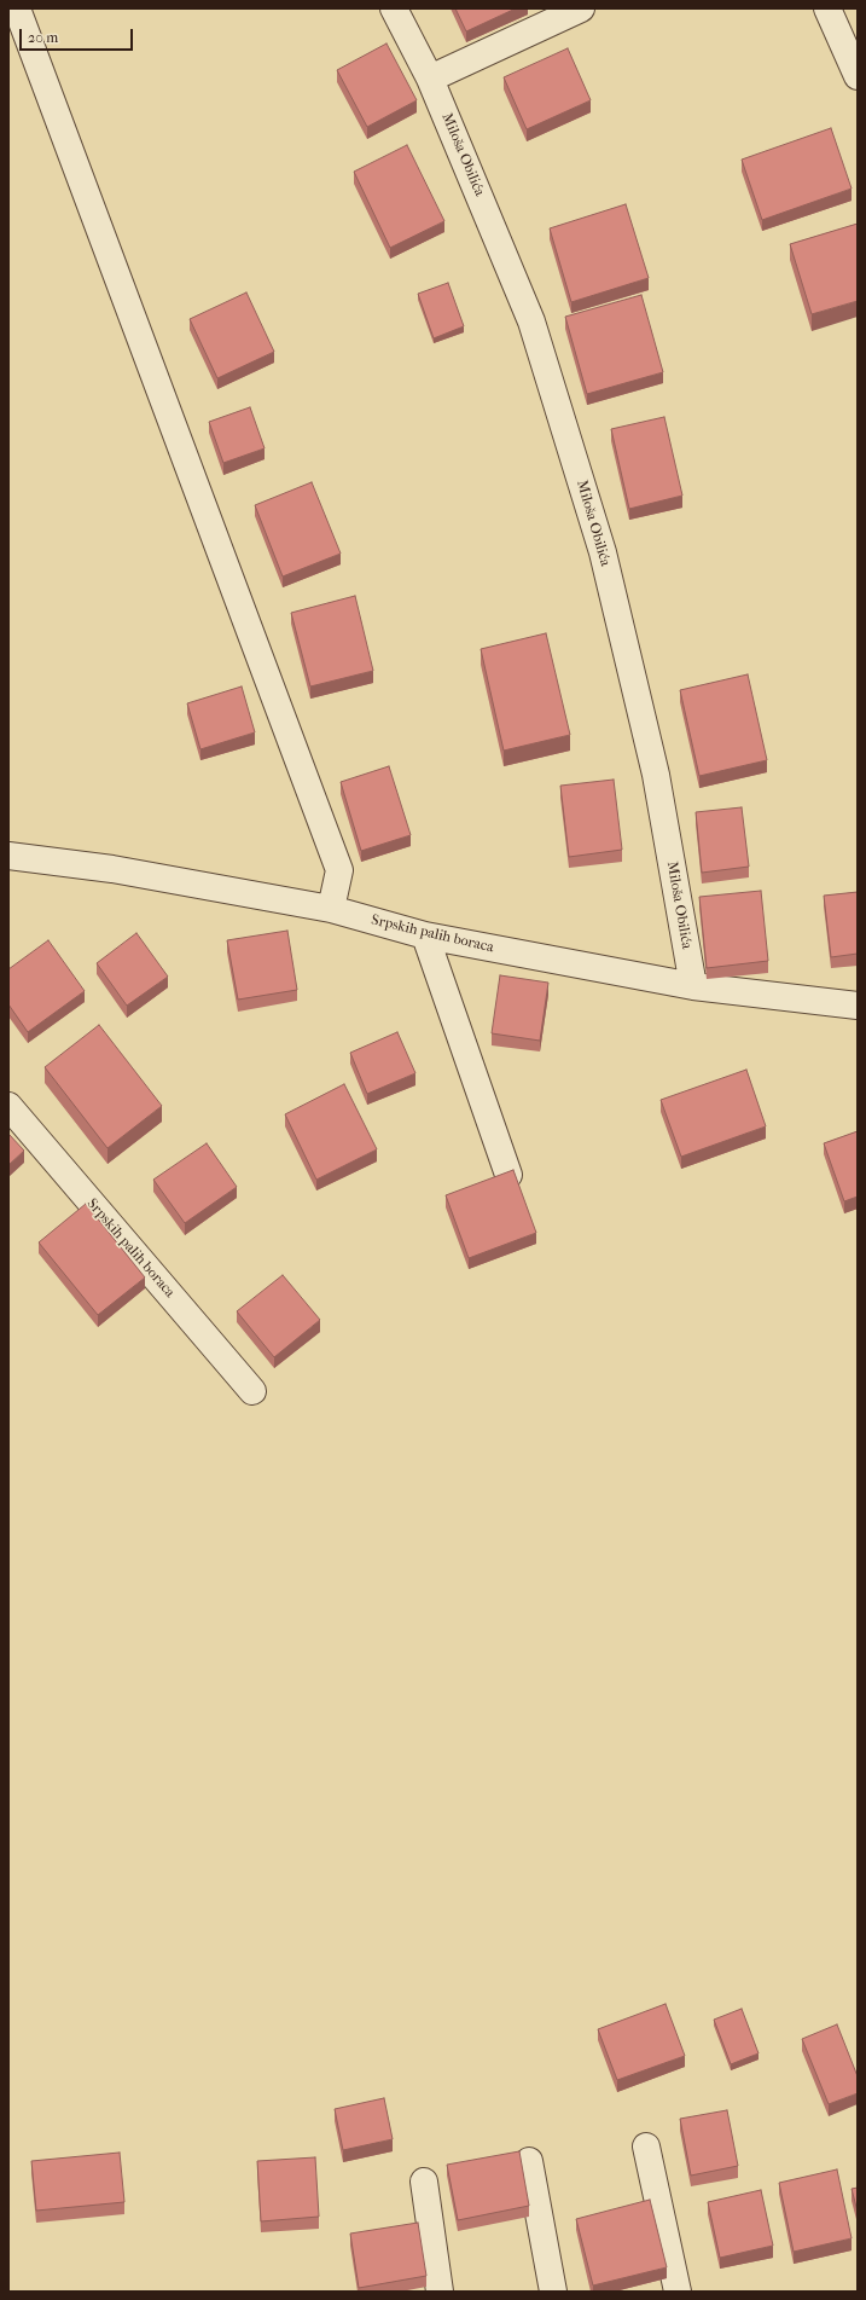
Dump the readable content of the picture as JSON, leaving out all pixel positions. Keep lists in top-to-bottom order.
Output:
{
  "streets": {
    "street": ["Miloša Obilića", "Srpskih palih boraca"]
  },
  "crossings": [
    ["Miloša Obilića", "Srpskih palih boraca"]
  ],
  "scale_bar": "20 m"
}
